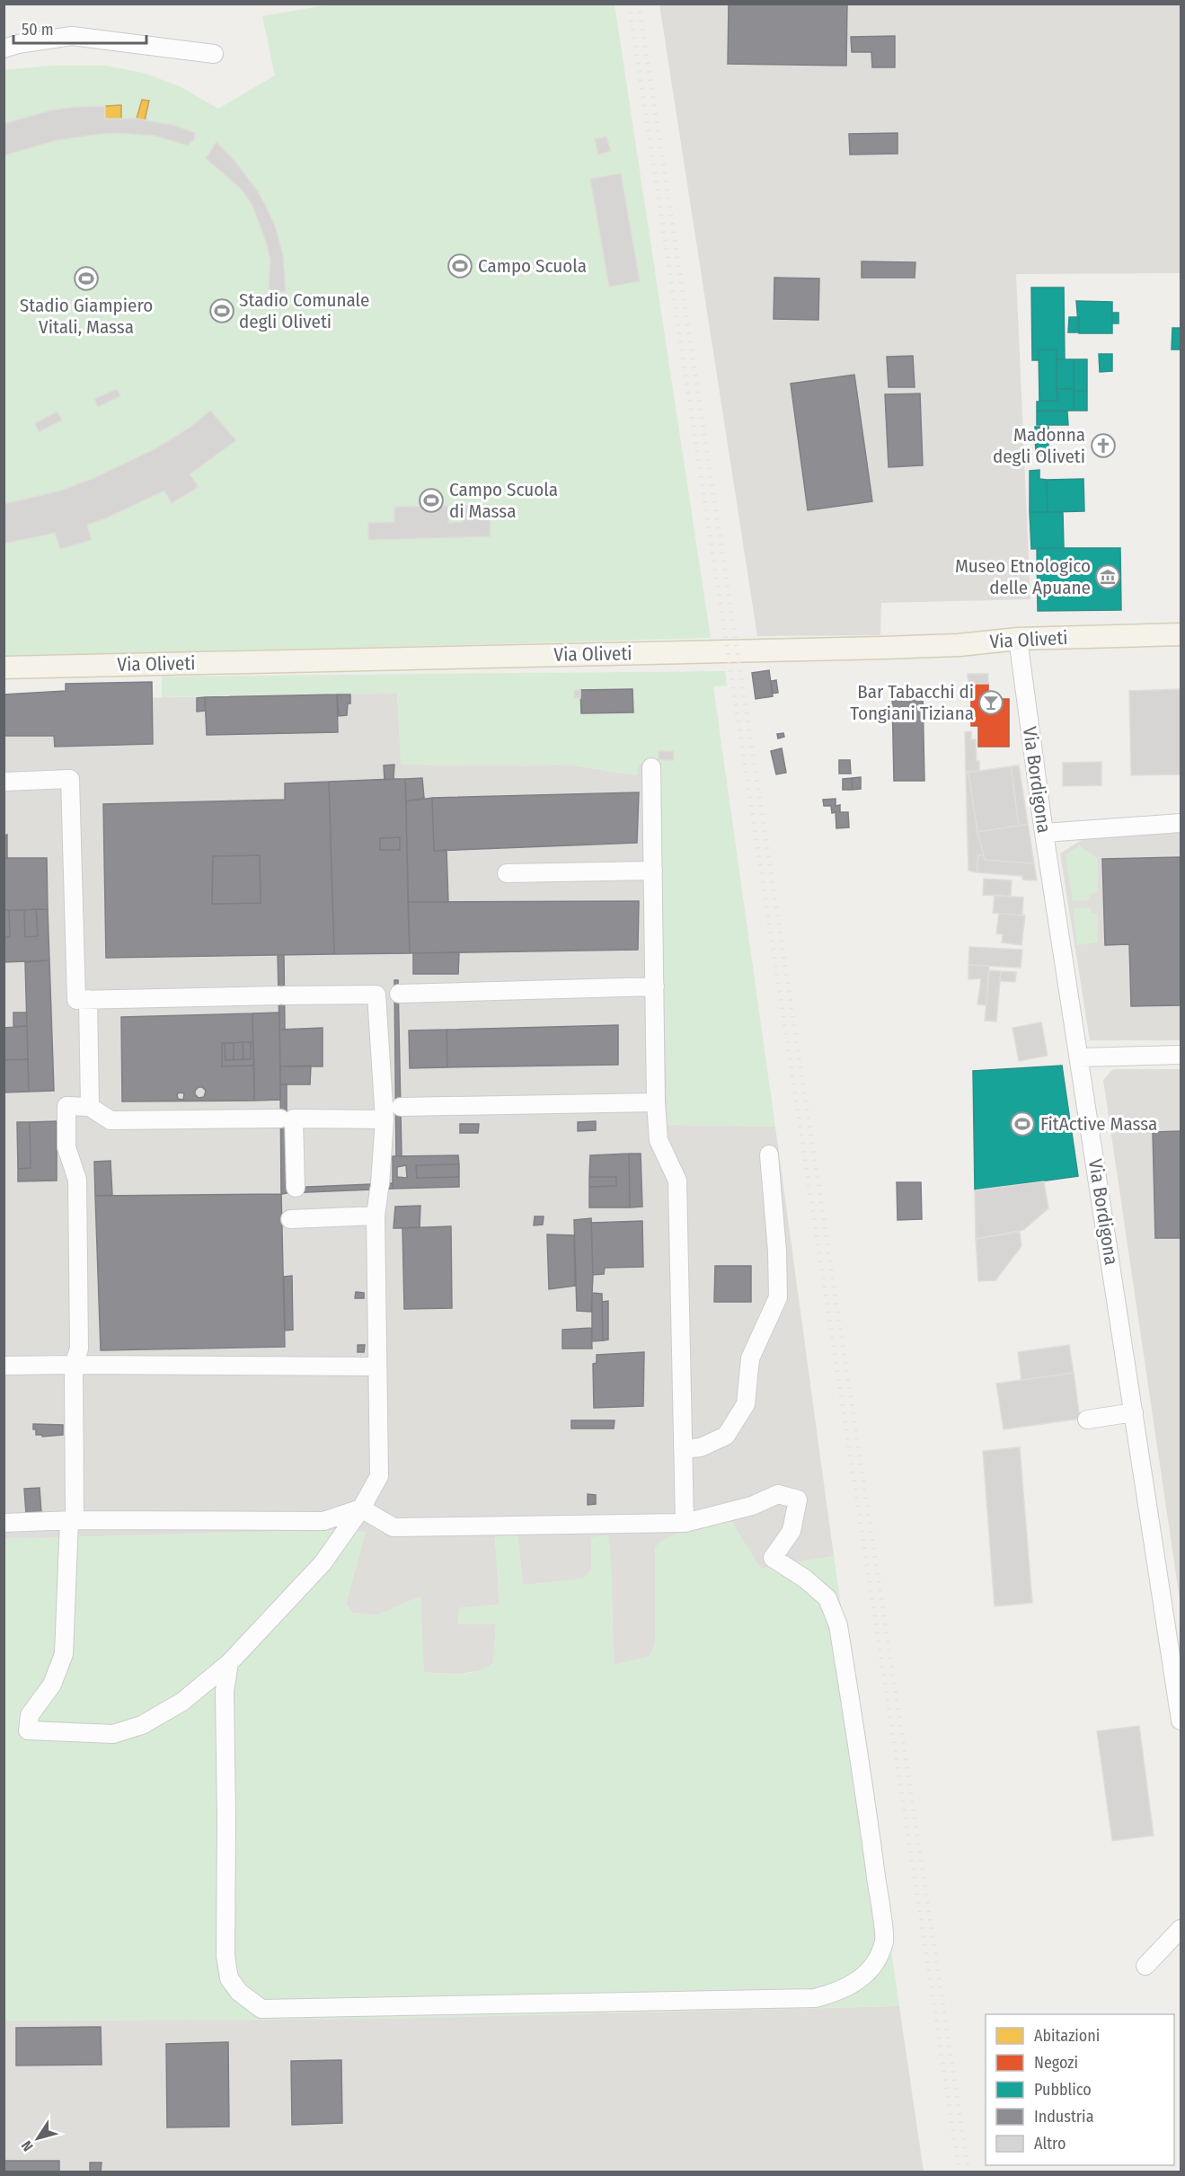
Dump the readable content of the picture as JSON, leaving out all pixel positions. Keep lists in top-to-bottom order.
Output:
{
  "streets": {
    "main road": ["Via Oliveti"],
    "street": ["Via Bordigona"]
  },
  "crossings": [
    ["Via Oliveti", "Via Bordigona"]
  ],
  "places": {
    "sports": [
      "Campo Scuola",
      "Stadio Giampiero Vitali, Massa",
      "Stadio Comunale degli Oliveti",
      "Campo Scuola di Massa",
      "FitActive Massa"
    ],
    "church": ["Madonna degli Oliveti"],
    "museum": ["Museo Etnologico delle Apuane"],
    "bar": ["Bar Tabacchi di Tongiani Tiziana"]
  },
  "legend": [
    "Abitazioni",
    "Negozi",
    "Pubblico",
    "Industria",
    "Altro"
  ],
  "scale_bar": "50 m",
  "north": "bottom left"
}
